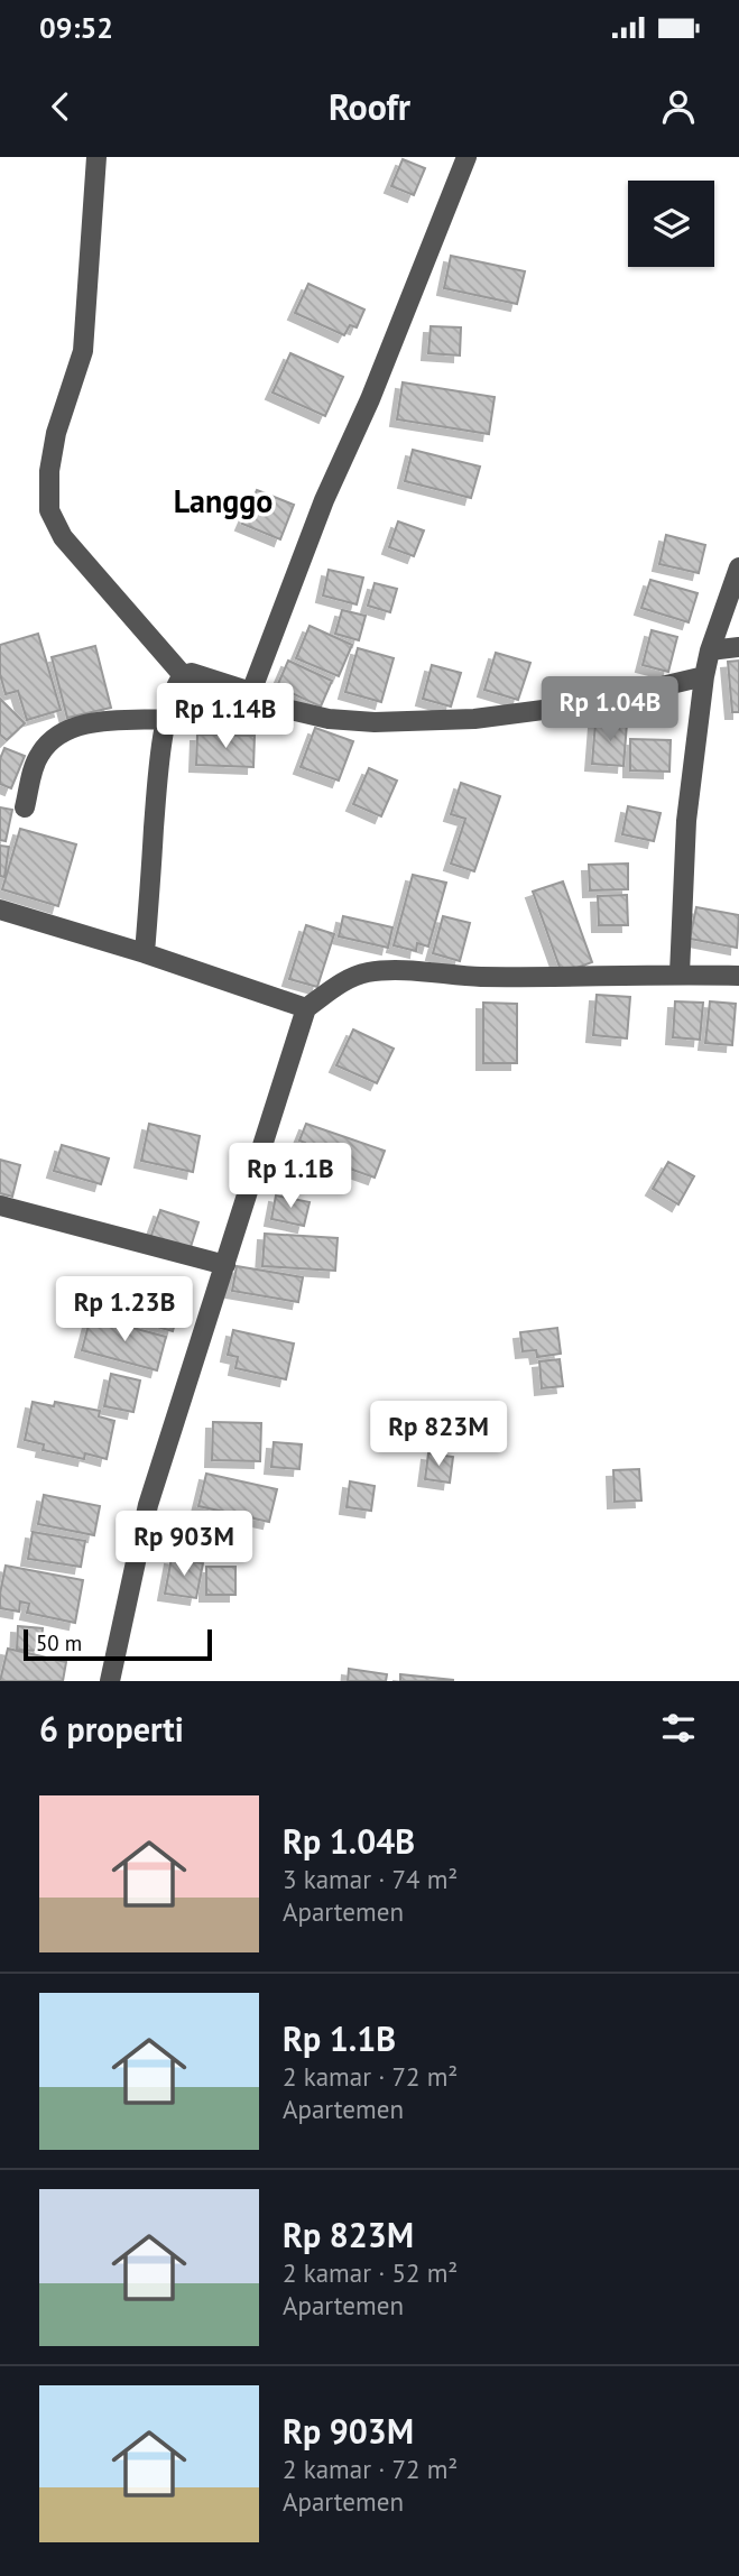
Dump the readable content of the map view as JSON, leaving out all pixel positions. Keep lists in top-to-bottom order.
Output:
{
  "districts": ["Langgo"],
  "scale_bar": "50 m",
  "page": {
    "status": "09:52",
    "header": "Roofr",
    "price": [
      "Rp 1.04B",
      "Rp 1.14B",
      "Rp 1.1B",
      "Rp 1.23B",
      "Rp 823M",
      "Rp 903M"
    ],
    "scale": "50 m",
    "heading": "6 properti",
    "list": [
      {
        "name": "Rp 1.04B",
        "note": "3 kamar · 74 m² · Apartemen"
      },
      {
        "name": "Rp 1.1B",
        "note": "2 kamar · 72 m² · Apartemen"
      },
      {
        "name": "Rp 823M",
        "note": "2 kamar · 52 m² · Apartemen"
      },
      {
        "name": "Rp 903M",
        "note": "2 kamar · 72 m² · Apartemen"
      }
    ]
  }
}
